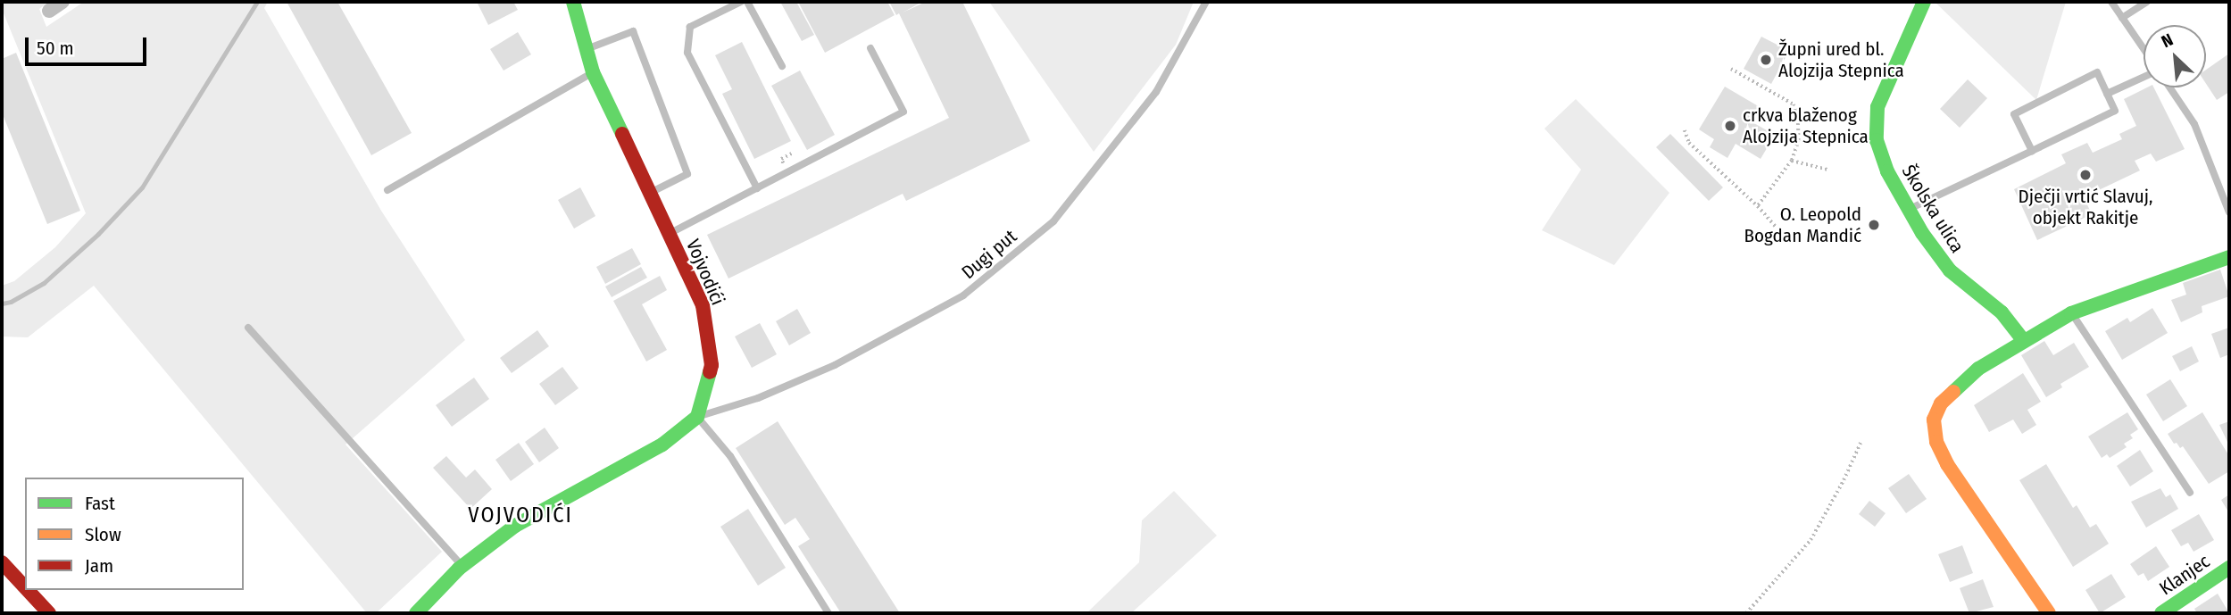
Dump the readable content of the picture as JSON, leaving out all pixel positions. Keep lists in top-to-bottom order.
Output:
{
  "streets": {
    "street": ["Školska ulica", "Vojvodići", "Klanjec"],
    "lane": ["Dugi put"]
  },
  "crossings": [
    ["Dugi put", "Vojvodići"]
  ],
  "districts": ["VOJVODIĆI"],
  "places": [
    "Župni ured bl. Alojzija Stepnica",
    "crkva blaženog Alojzija Stepnica",
    "Dječji vrtić Slavuj, objekt Rakitje",
    "O. Leopold Bogdan Mandić"
  ],
  "legend": ["Fast", "Slow", "Jam"],
  "scale_bar": "50 m",
  "north": "top left"
}
